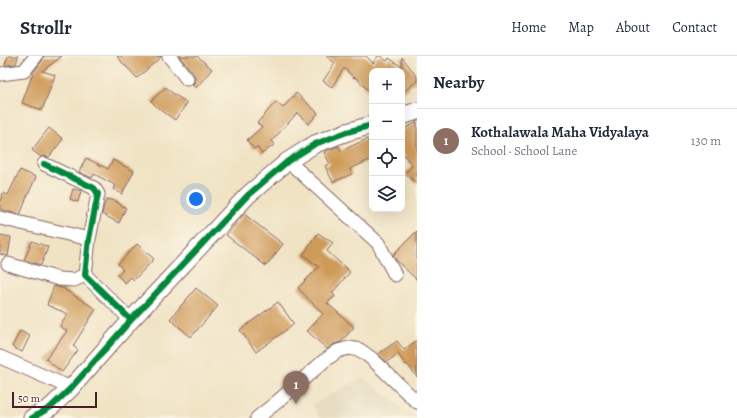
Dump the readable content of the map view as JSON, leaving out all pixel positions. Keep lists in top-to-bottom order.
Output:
{
  "scale_bar": "50 m",
  "page": {
    "header": "Strollr",
    "nav": [
      "Home",
      "Map",
      "About",
      "Contact"
    ],
    "heading": "Nearby",
    "map_buttons": ["+", "−"],
    "list": [
      {
        "mark": "1",
        "name": "Kothalawala Maha Vidyalaya",
        "note": "School · School Lane",
        "value": "130 m"
      }
    ],
    "pins": "1",
    "scale": "50 m"
  }
}
